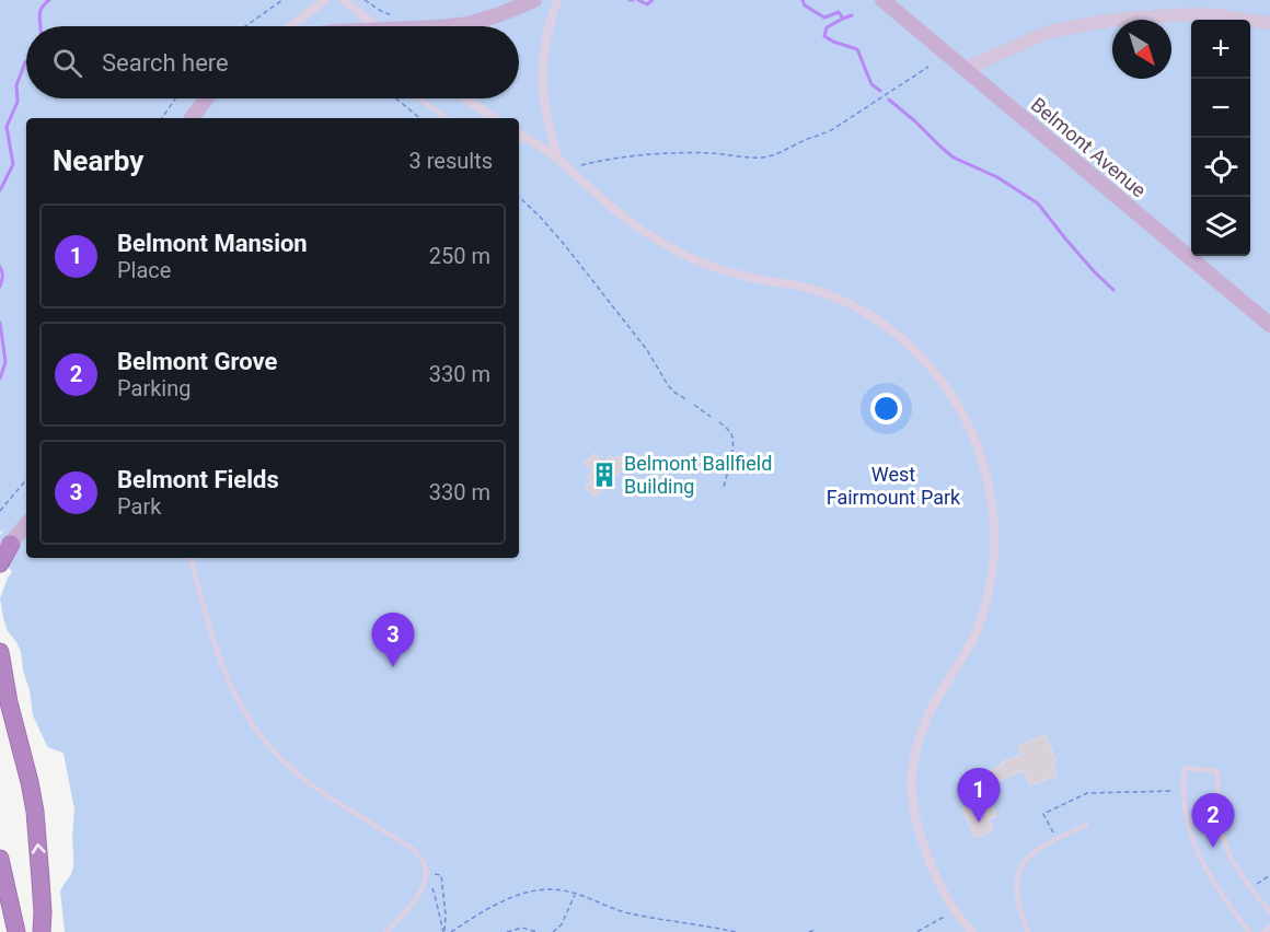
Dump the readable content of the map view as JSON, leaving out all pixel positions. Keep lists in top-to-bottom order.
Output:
{
  "streets": {
    "main road": ["Belmont Avenue"]
  },
  "parks": ["West Fairmount Park"],
  "places": {
    "building": ["Belmont Ballfield Building"]
  },
  "north": "bottom right",
  "page": {
    "map_buttons": ["+", "−"],
    "search": "Search here",
    "heading": ["Nearby", "3 results"],
    "list": [
      {
        "mark": "1",
        "name": "Belmont Mansion",
        "note": "Place",
        "value": "250 m"
      },
      {
        "mark": "2",
        "name": "Belmont Grove",
        "note": "Parking",
        "value": "330 m"
      },
      {
        "mark": "3",
        "name": "Belmont Fields",
        "note": "Park",
        "value": "330 m"
      }
    ],
    "pins": ["3", "1", "2"]
  }
}
